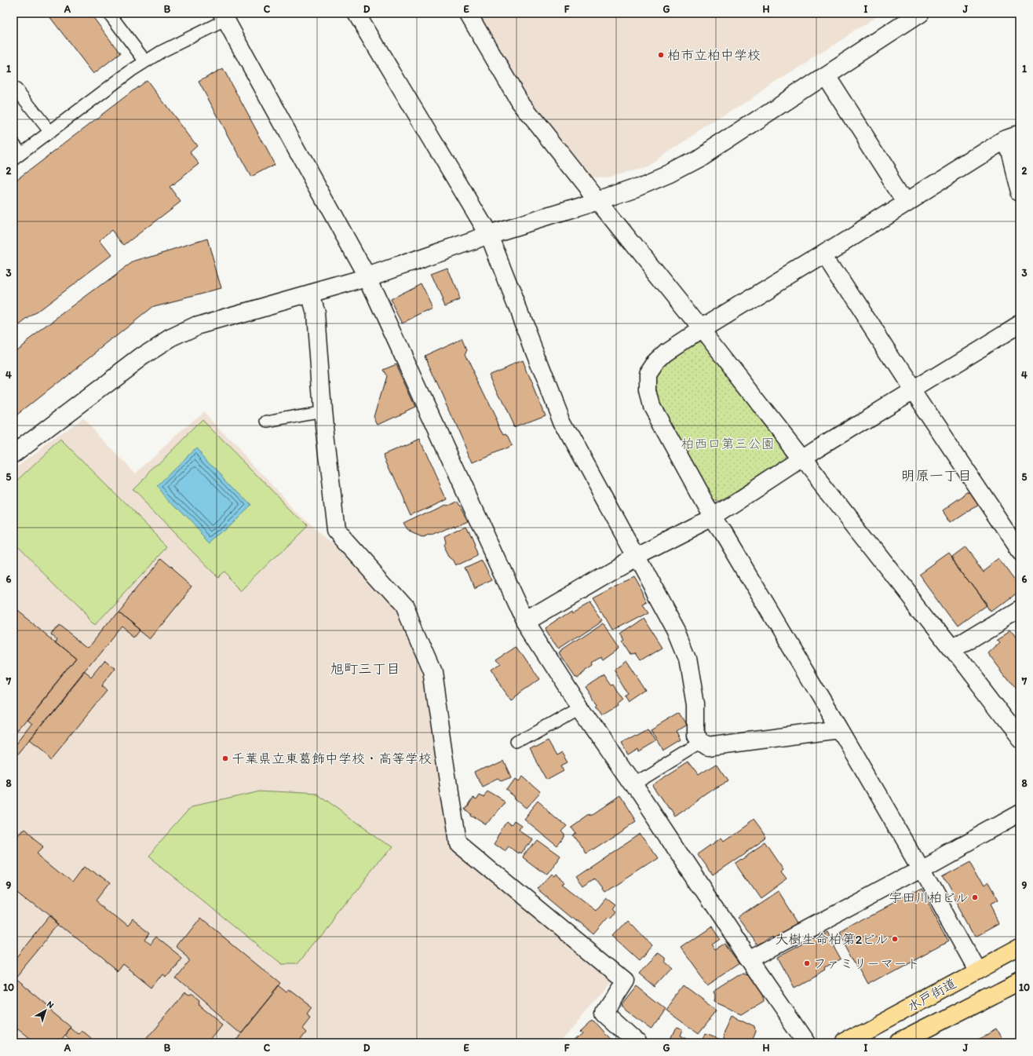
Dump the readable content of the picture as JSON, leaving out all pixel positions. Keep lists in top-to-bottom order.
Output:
{
  "streets": {
    "highway": ["水戸街道"]
  },
  "districts": ["明原一丁目", "旭町三丁目"],
  "parks": ["柏西口第三公園"],
  "places": [
    "柏市立柏中学校",
    "千葉県立東葛飾中学校・高等学校",
    "宇田川柏ビル",
    "大樹生命柏第2ビル",
    "ファミリーマート"
  ],
  "north": "top right",
  "grid": {
    "columns": [
      "A",
      "B",
      "C",
      "D",
      "E",
      "F",
      "G",
      "H",
      "I",
      "J"
    ],
    "rows": [
      "1",
      "2",
      "3",
      "4",
      "5",
      "6",
      "7",
      "8",
      "9",
      "10"
    ]
  }
}
